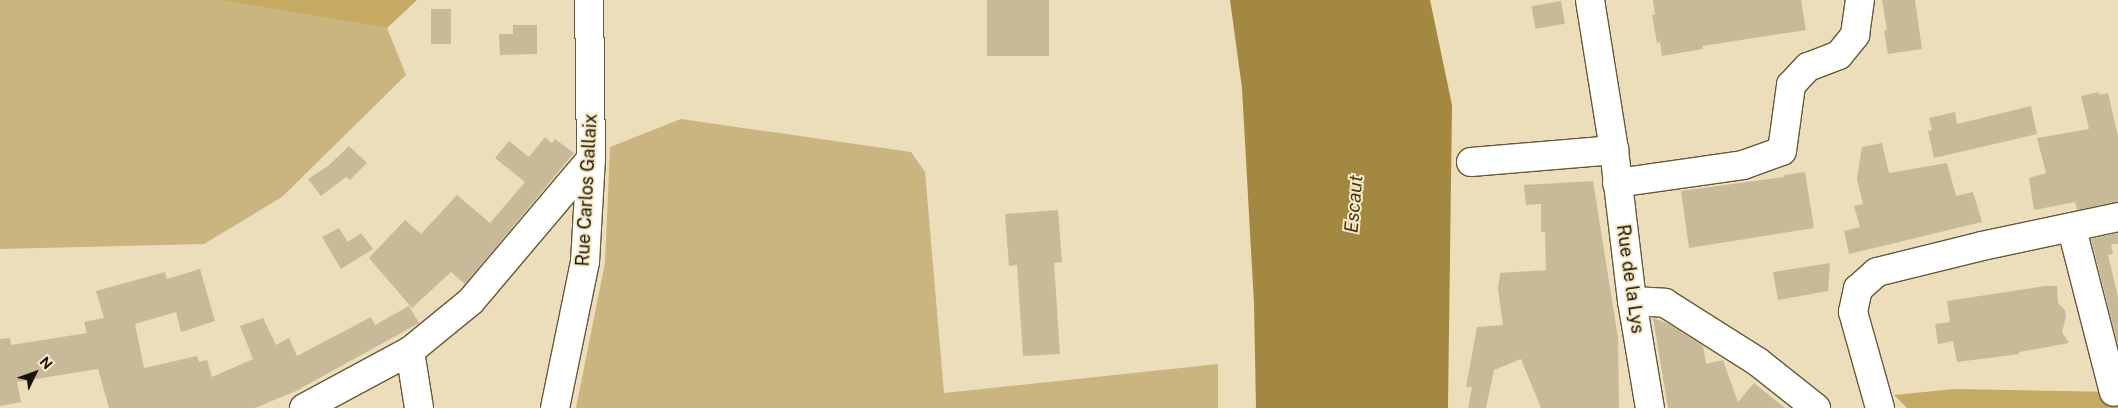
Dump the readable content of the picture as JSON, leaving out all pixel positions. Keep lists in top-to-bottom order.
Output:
{
  "streets": {
    "street": ["Rue Carlos Gallaix", "Rue de la Lys"]
  },
  "water": ["Escaut"],
  "north": "top right"
}
